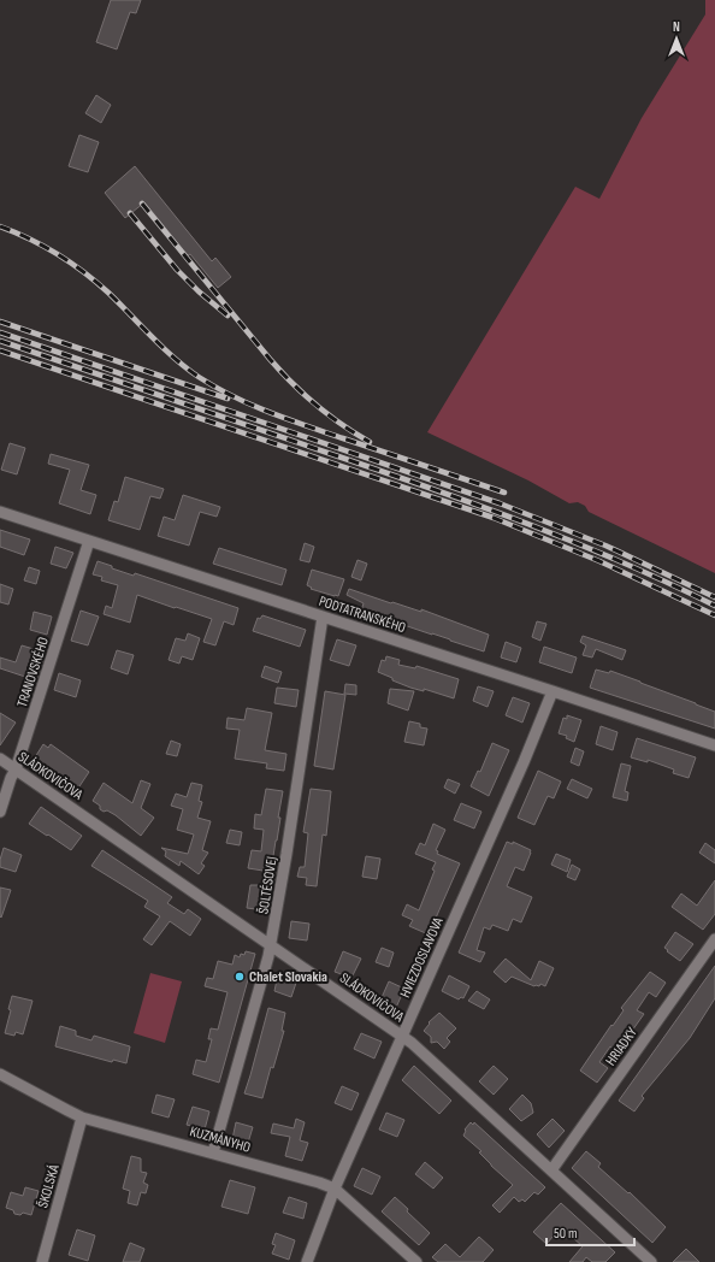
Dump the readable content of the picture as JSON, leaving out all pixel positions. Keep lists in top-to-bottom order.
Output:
{
  "streets": {
    "street": [
      "PODTATRANSKÉHO",
      "TRANOVSKÉHO",
      "SLÁDKOVIČOVA",
      "ŠOLTÉSOVEJ",
      "HVIEZDOSLAVOVA",
      "HRIADKY",
      "KUZMÁNYHO",
      "ŠKOLSKÁ"
    ]
  },
  "crossings": [
    ["PODTATRANSKÉHO", "TRANOVSKÉHO"],
    ["PODTATRANSKÉHO", "ŠOLTÉSOVEJ"],
    ["PODTATRANSKÉHO", "HVIEZDOSLAVOVA"],
    ["TRANOVSKÉHO", "SLÁDKOVIČOVA"],
    ["SLÁDKOVIČOVA", "ŠOLTÉSOVEJ"],
    ["SLÁDKOVIČOVA", "HVIEZDOSLAVOVA"],
    ["SLÁDKOVIČOVA", "HRIADKY"],
    ["ŠOLTÉSOVEJ", "KUZMÁNYHO"],
    ["HVIEZDOSLAVOVA", "KUZMÁNYHO"],
    ["KUZMÁNYHO", "ŠKOLSKÁ"]
  ],
  "places": ["Chalet Slovakia"],
  "scale_bar": "50 m",
  "north": "top"
}
